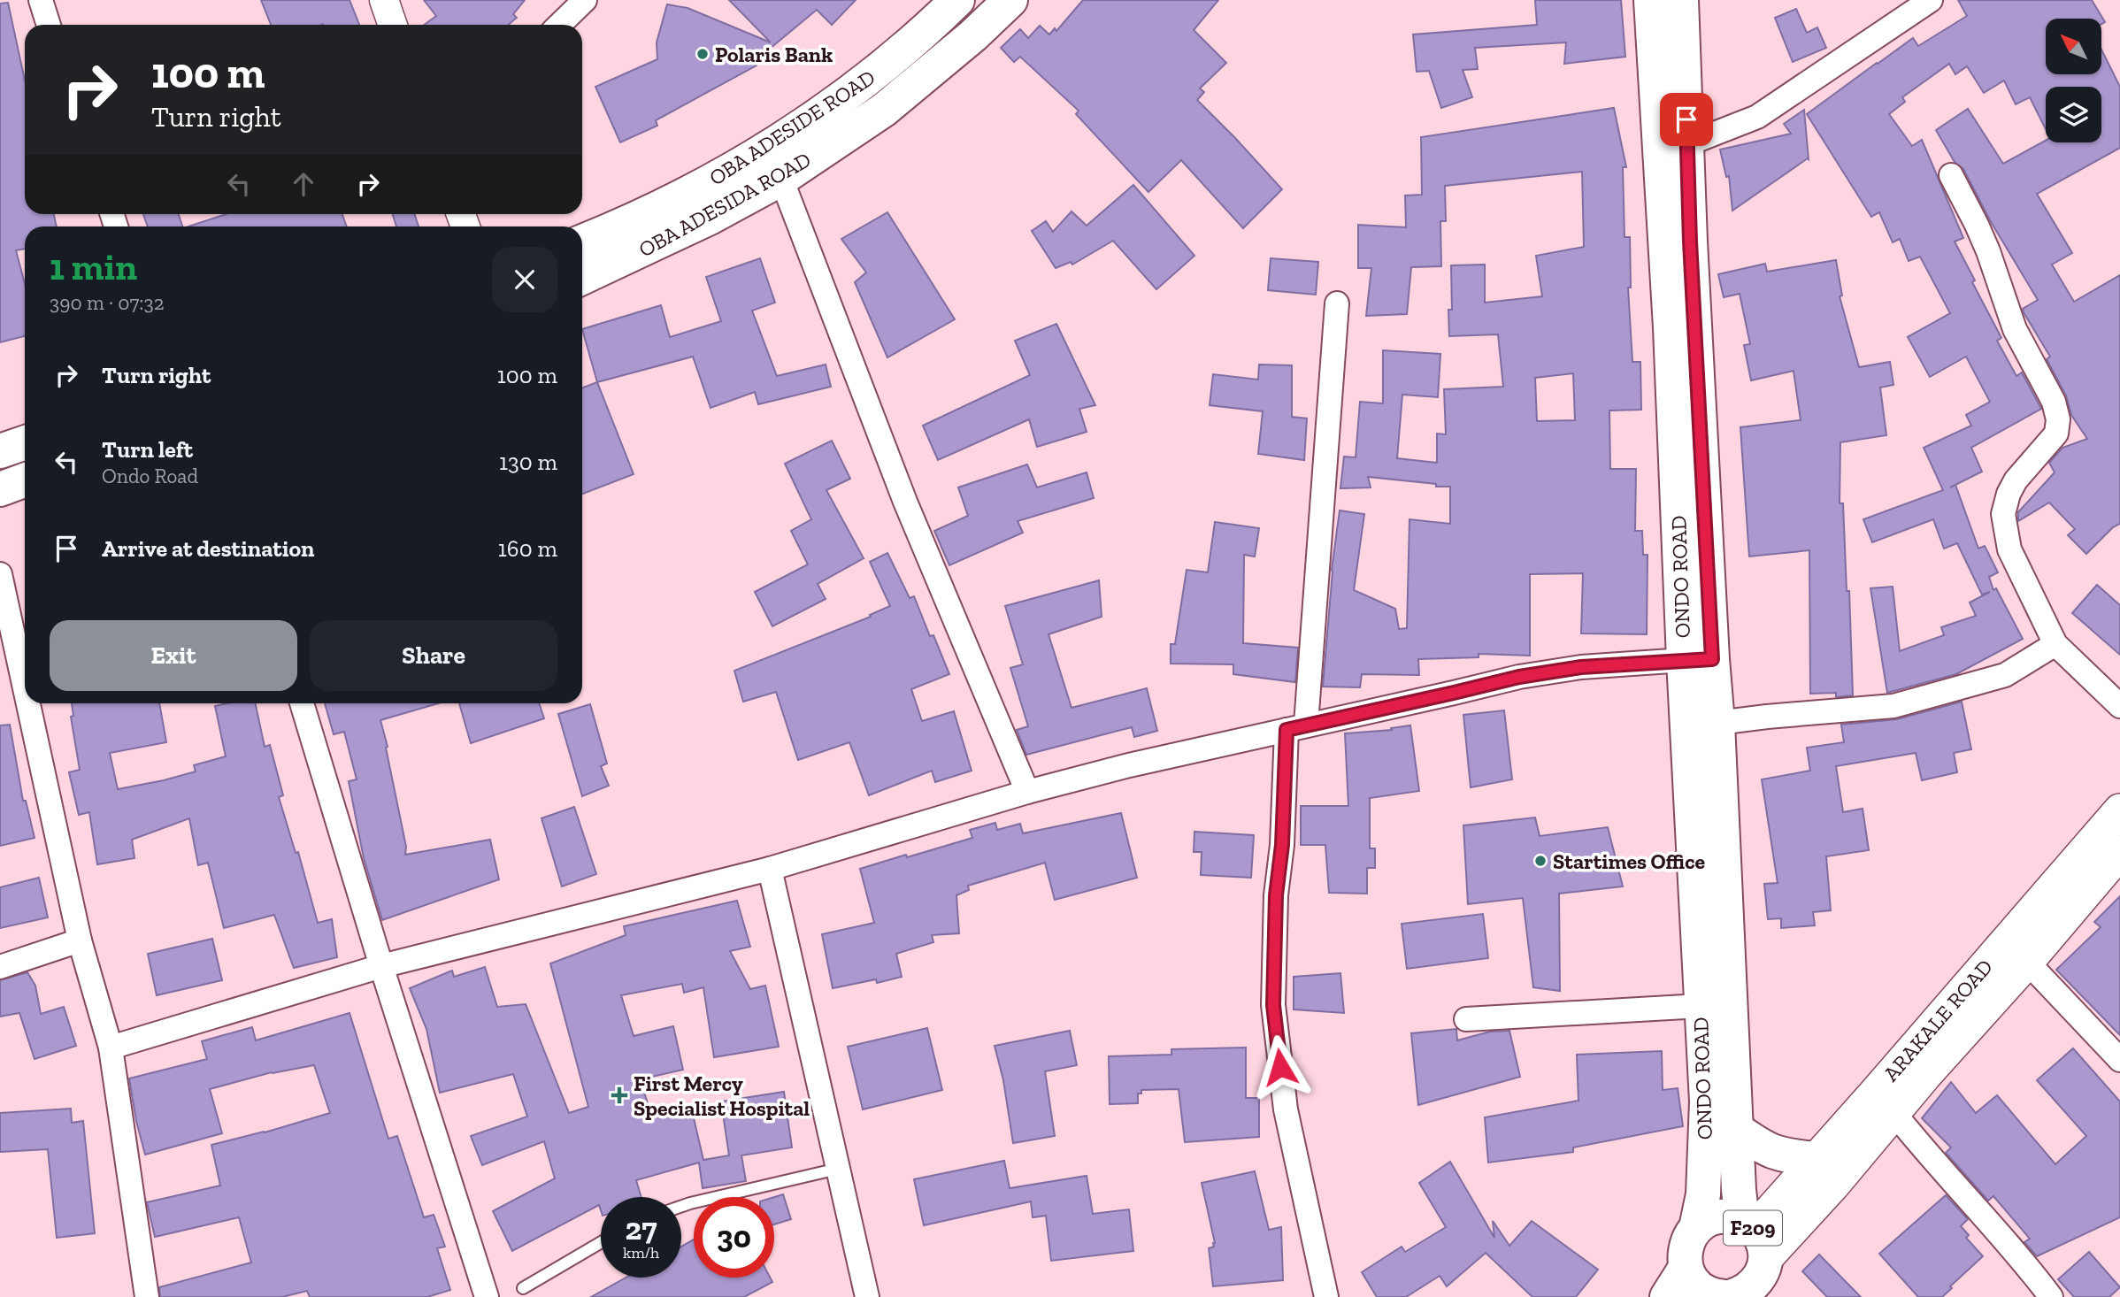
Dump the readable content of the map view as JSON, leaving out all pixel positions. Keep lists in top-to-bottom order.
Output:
{
  "streets": {
    "main road": [
      "OBA ADESIDE ROAD",
      "OBA ADESIDA ROAD",
      "ONDO ROAD",
      "ARAKALE ROAD",
      "F209"
    ]
  },
  "crossings": [
    ["ONDO ROAD", "ARAKALE ROAD"],
    ["ONDO ROAD", "F209"],
    ["ARAKALE ROAD", "F209"]
  ],
  "places": {
    "other": ["Polaris Bank", "Startimes Office"],
    "health": ["First Mercy Specialist Hospital"]
  },
  "north": "top left",
  "page": {
    "turn": ["100 m", "Turn right"],
    "heading": ["1 min", "390 m · 07:32"],
    "list": [
      {
        "name": "Turn right",
        "value": "100 m"
      },
      {
        "name": "Turn left",
        "note": "Ondo Road",
        "value": "130 m"
      },
      {
        "name": "Arrive at destination",
        "value": "160 m"
      }
    ],
    "buttons": ["Exit", "Share"],
    "speed": "27 km/h",
    "limit": "30"
  }
}
